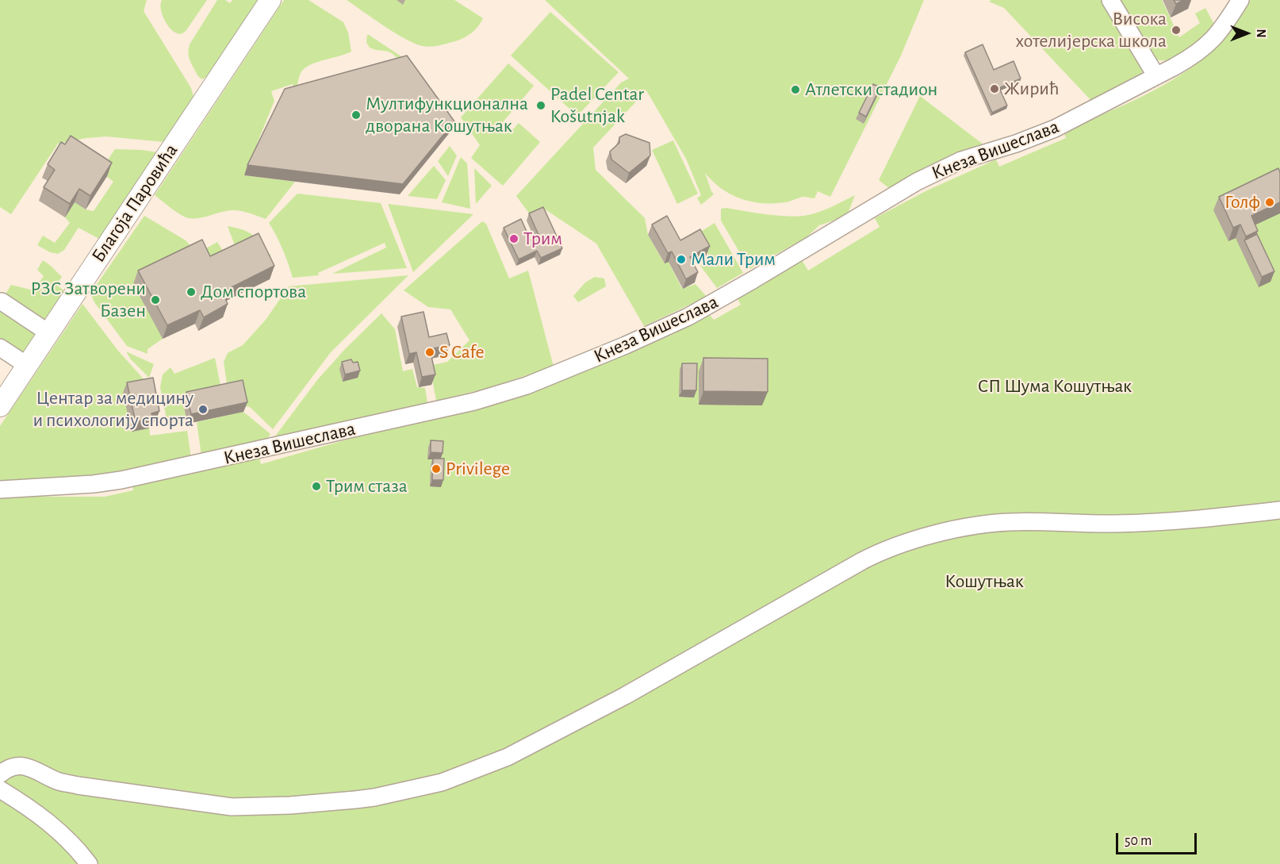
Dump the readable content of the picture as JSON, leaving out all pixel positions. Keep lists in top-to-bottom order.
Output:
{
  "streets": {
    "main road": ["Благоја Паровића"],
    "street": ["Кнеза Вишеслава"]
  },
  "parks": ["СП Шума Кошутњак", "Кошутњак"],
  "places": [
    "Висока хотелијерска школа",
    "Жирић",
    "Атлетски стадион",
    "Padel Centar Košutnjak",
    "Мултифункционална дворана Кошутњак",
    "Голф",
    "Трим",
    "Мали Трим",
    "Дом спортова",
    "РЗС Затворени Базен",
    "S Cafe",
    "Центар за медицину и психологију спорта",
    "Privilege",
    "Трим стаза"
  ],
  "scale_bar": "50 m",
  "north": "right"
}
